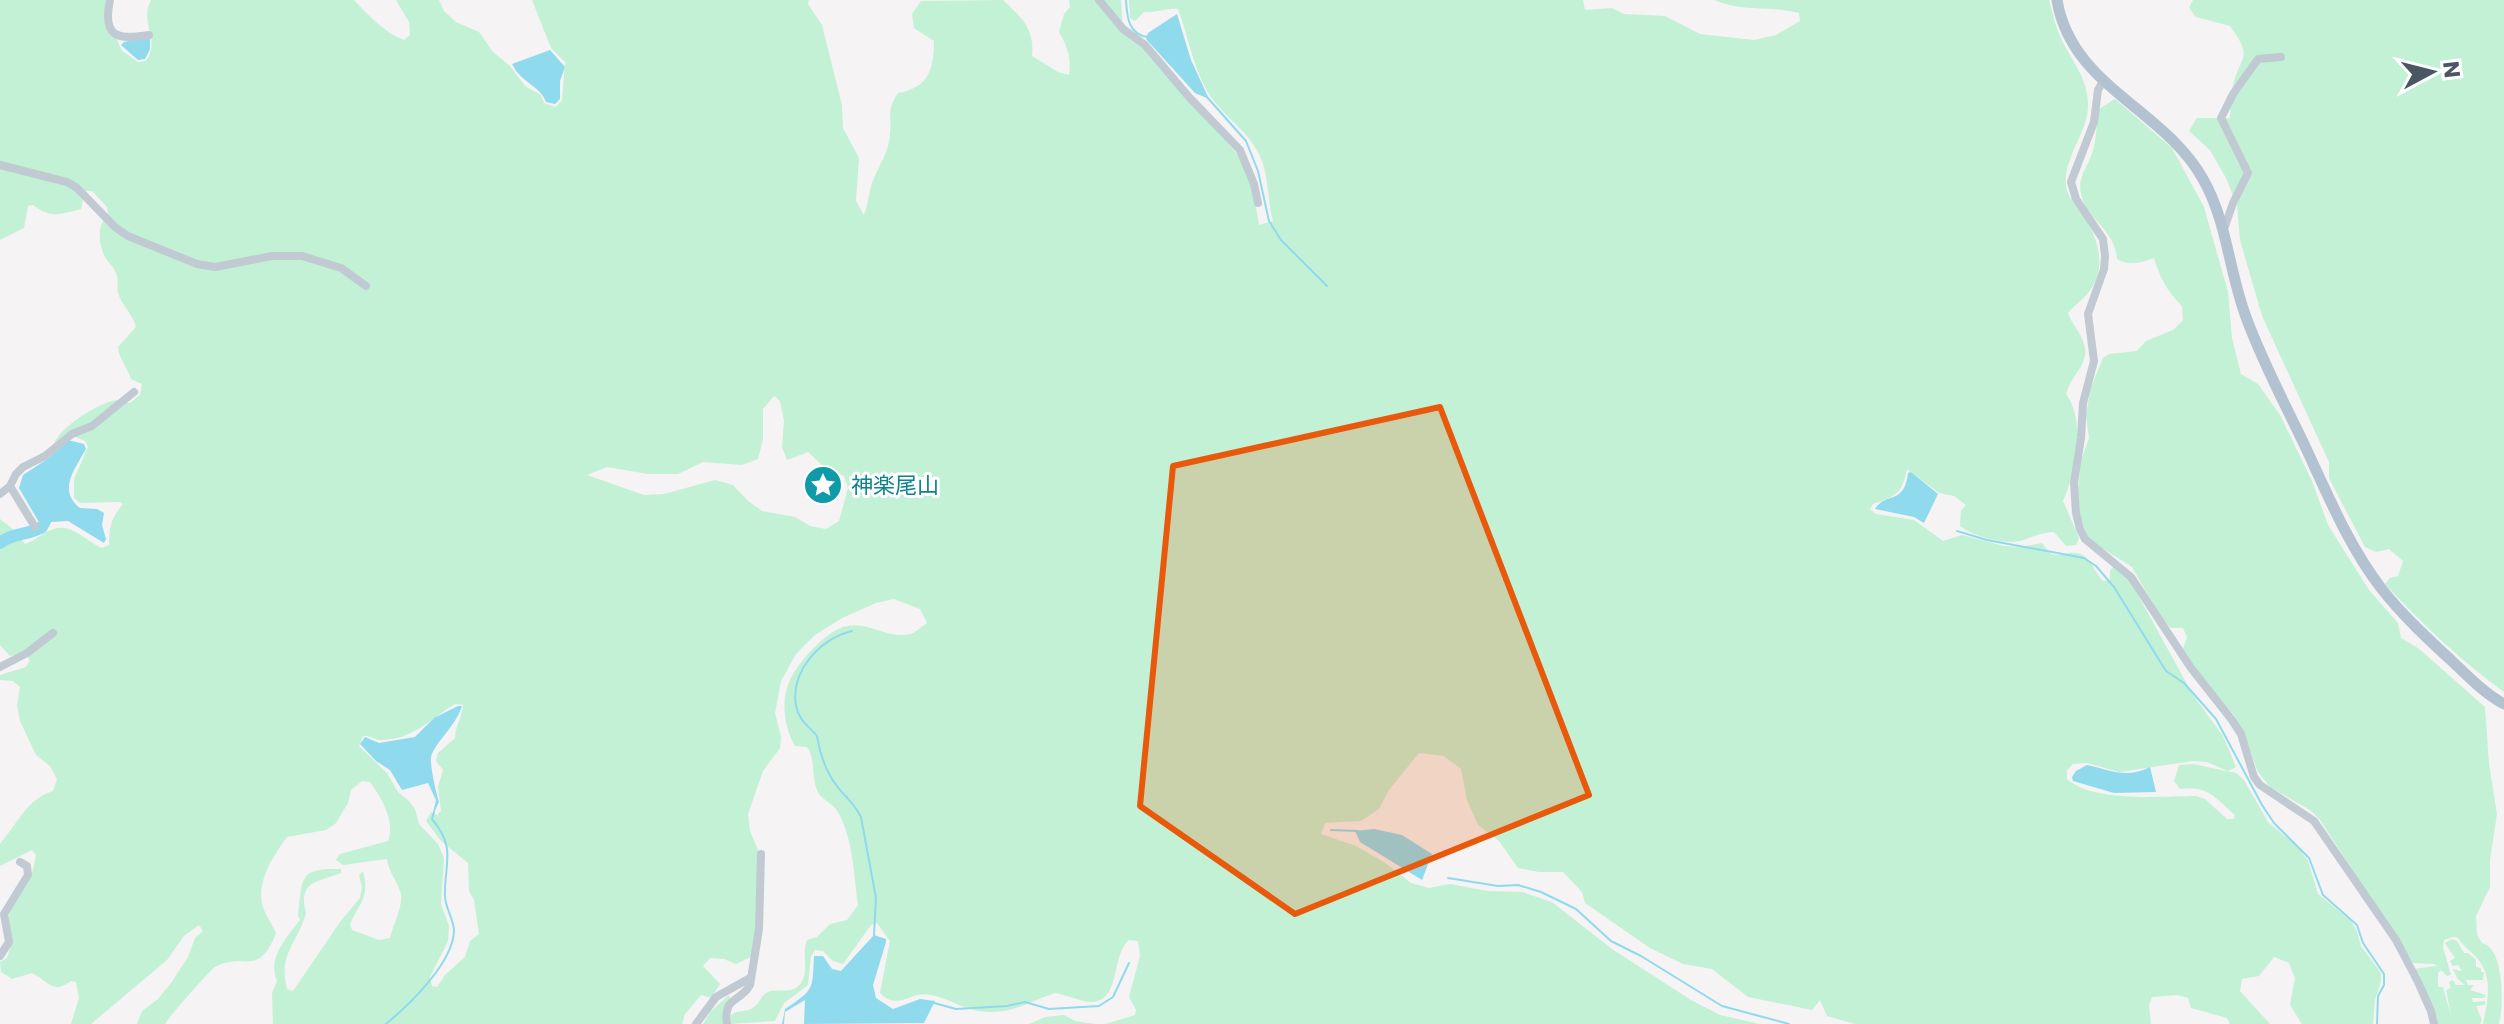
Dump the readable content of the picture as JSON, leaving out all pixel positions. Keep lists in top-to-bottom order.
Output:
{
  "places": {
    "place": ["神楽尾山"]
  },
  "north": "right"
}
